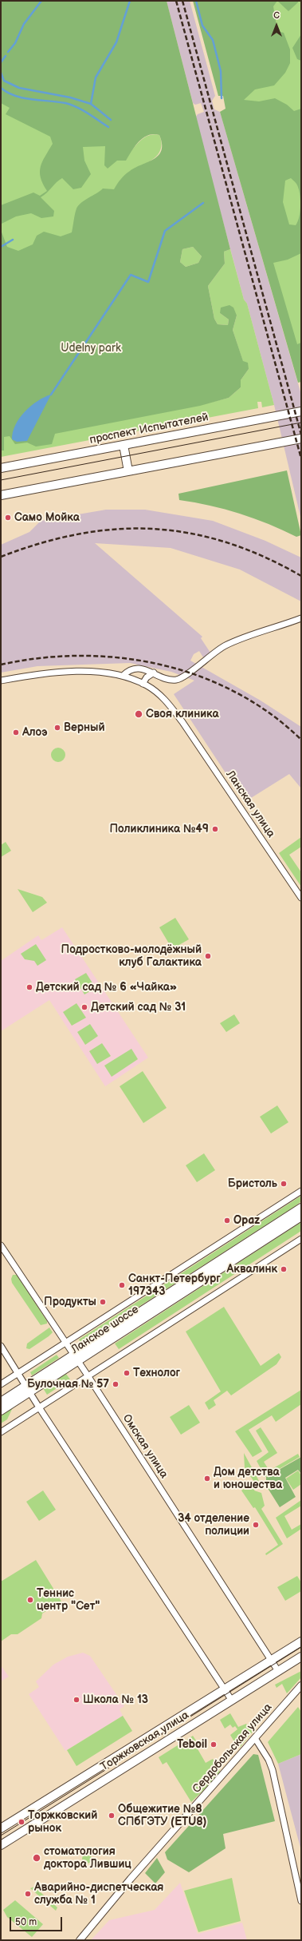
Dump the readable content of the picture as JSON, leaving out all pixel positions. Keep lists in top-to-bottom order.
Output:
{
  "streets": {
    "main road": ["проспект Испытателей", "Ланское шоссе", "Торжковская улица"],
    "street": ["Ланская улица", "Омская улица", "Сердобольская улица"]
  },
  "crossings": [
    ["Ланское шоссе", "Омская улица"],
    ["Омская улица", "Торжковская улица"]
  ],
  "parks": ["Udelny park"],
  "places": [
    "Само Мойка",
    "Своя клиника",
    "Верный",
    "Алоэ",
    "Поликлиника №49",
    "Подростково-молодёжный клуб Галактика",
    "Детский сад № 6 «Чайка»",
    "Детский сад № 31",
    "Бристоль",
    "Opaz",
    "Аквалинк",
    "Санкт-Петербург 197343",
    "Продукты",
    "Технолог",
    "Булочная № 57",
    "Дом детства и юношества",
    "34 отделение полиции",
    "Теннис центр \"Сет\"",
    "Школа № 13",
    "Teboil",
    "Общежитие №8 СПбГЭТУ (ETU8)",
    "Торжковский рынок",
    "стоматология доктора Лившиц",
    "Аварийно-диспетческая служба № 1"
  ],
  "scale_bar": "50 m",
  "north": "top"
}
